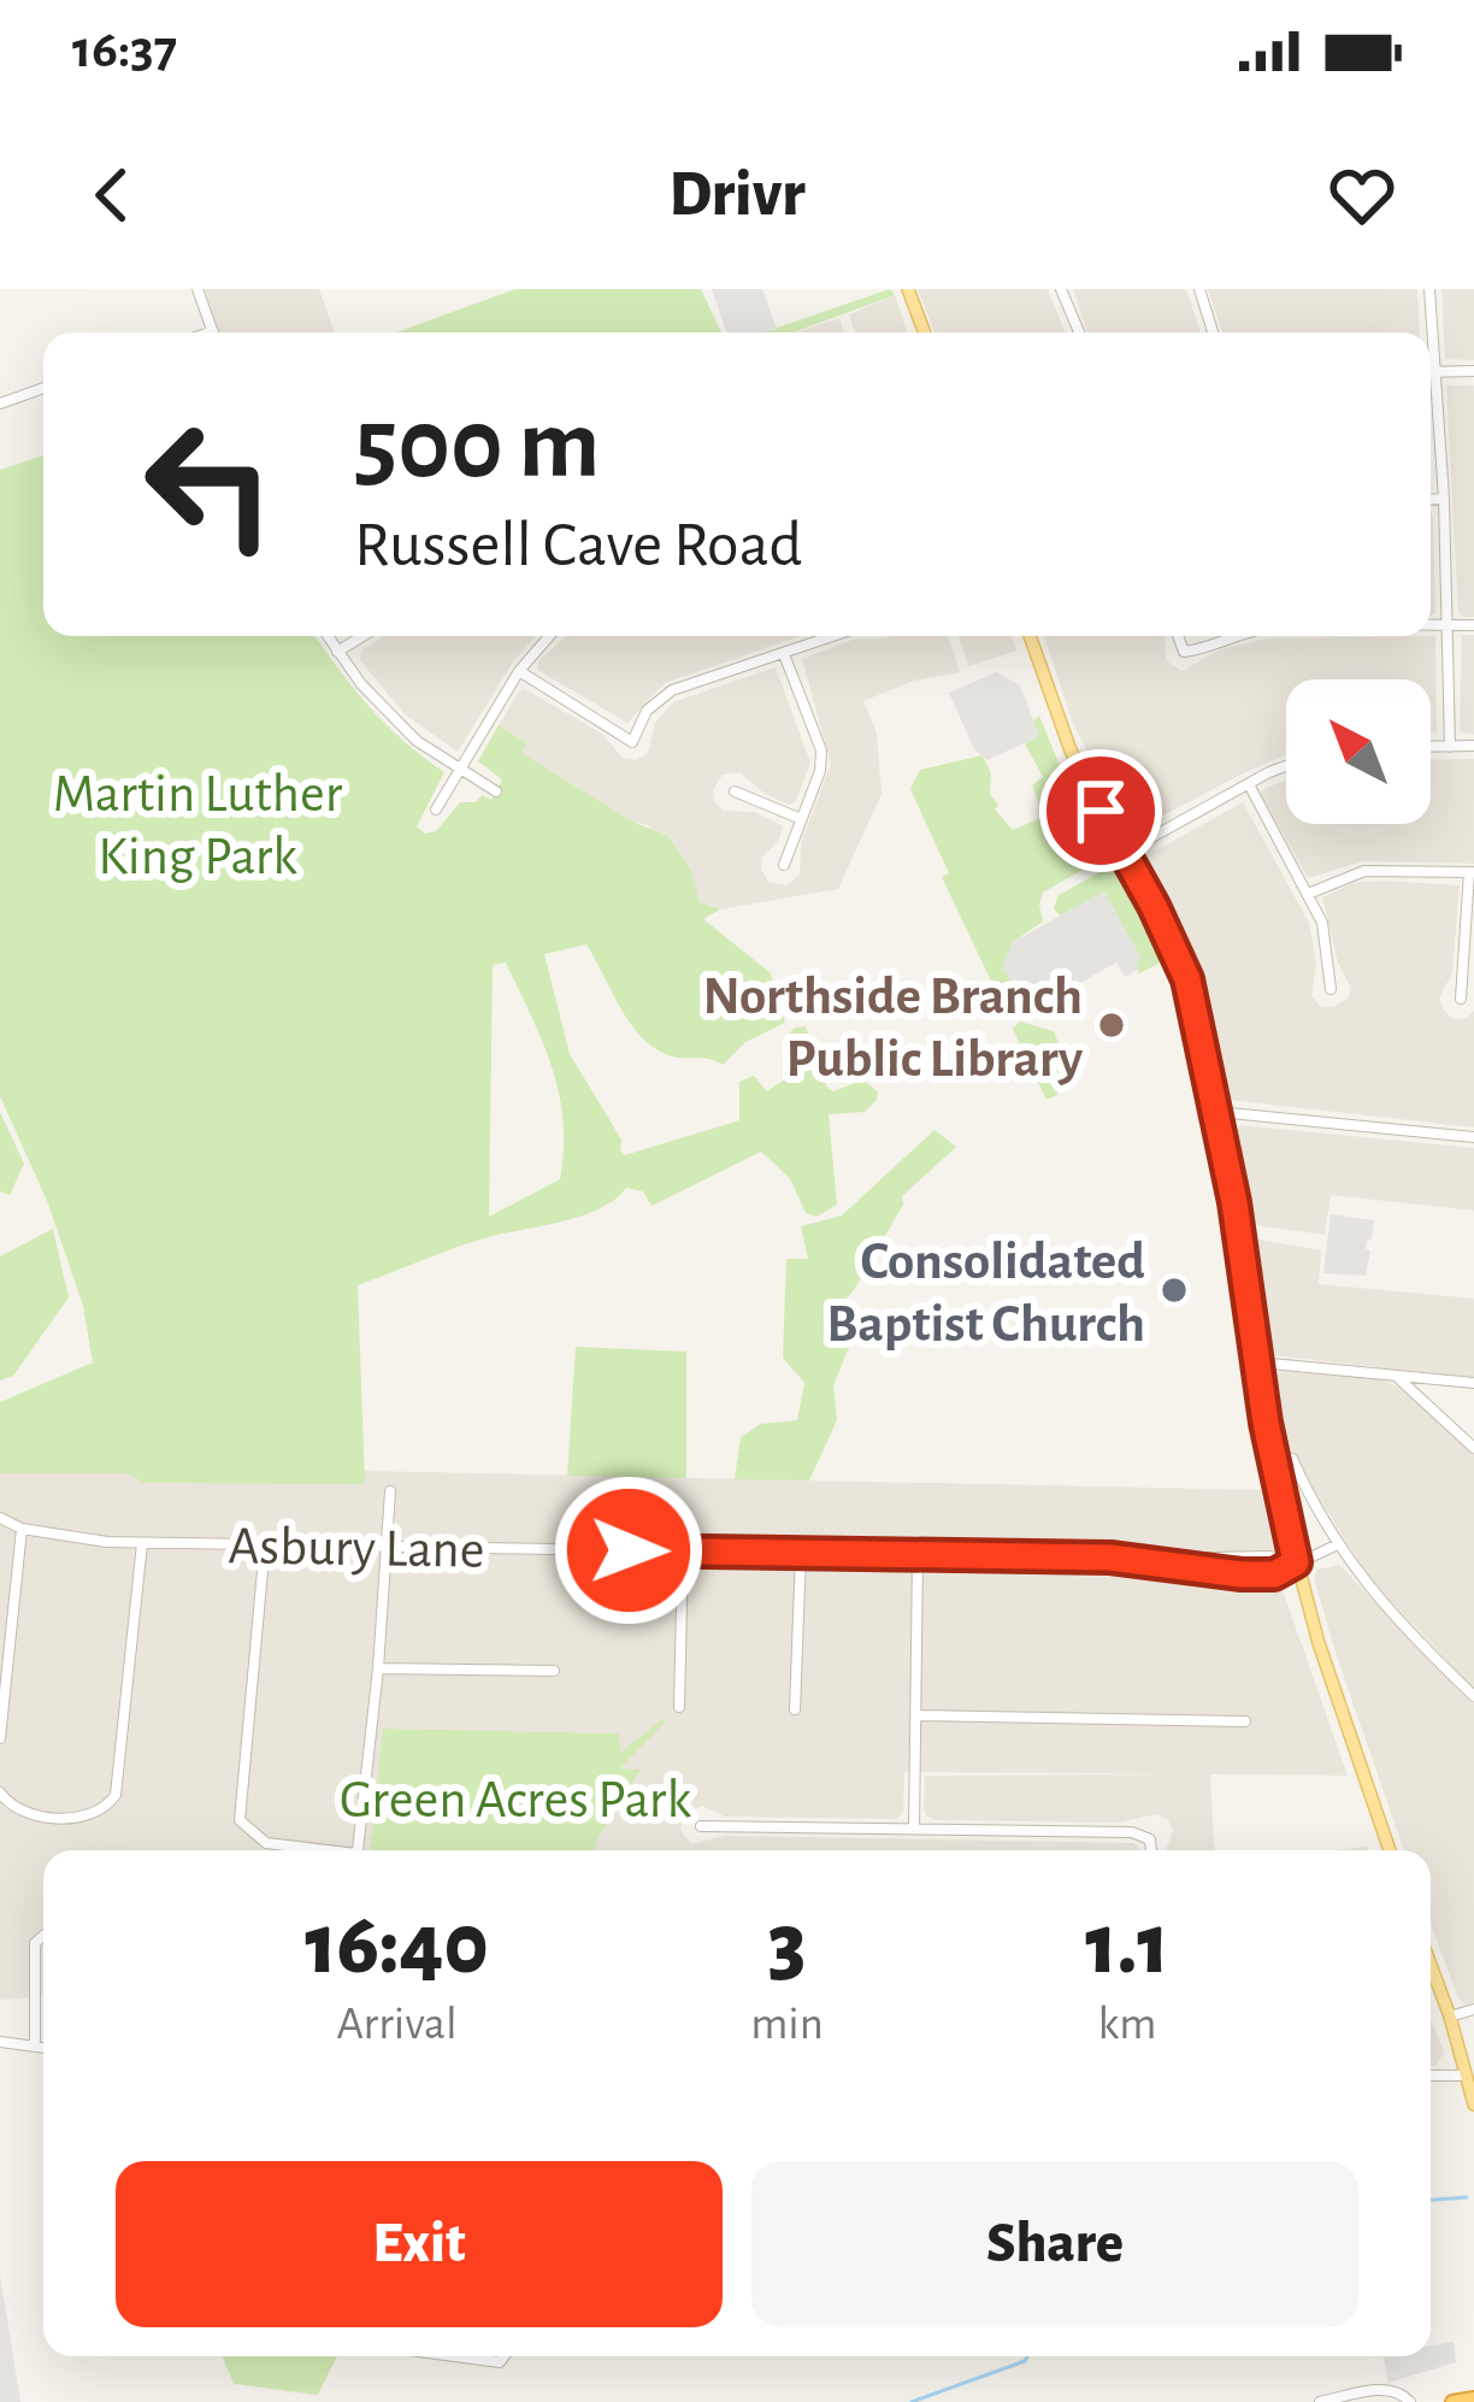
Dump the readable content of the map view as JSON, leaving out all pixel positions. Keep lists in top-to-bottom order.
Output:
{
  "streets": {
    "street": ["Asbury Lane"]
  },
  "parks": ["Martin Luther King Park", "Green Acres Park"],
  "places": ["Northside Branch Public Library", "Consolidated Baptist Church"],
  "north": "top left",
  "page": {
    "status": "16:37",
    "header": "Drivr",
    "turn": ["500 m", "Russell Cave Road"],
    "eta": [
      "16:40",
      "Arrival",
      "3",
      "min",
      "1.1",
      "km"
    ],
    "buttons": ["Exit", "Share"]
  }
}
